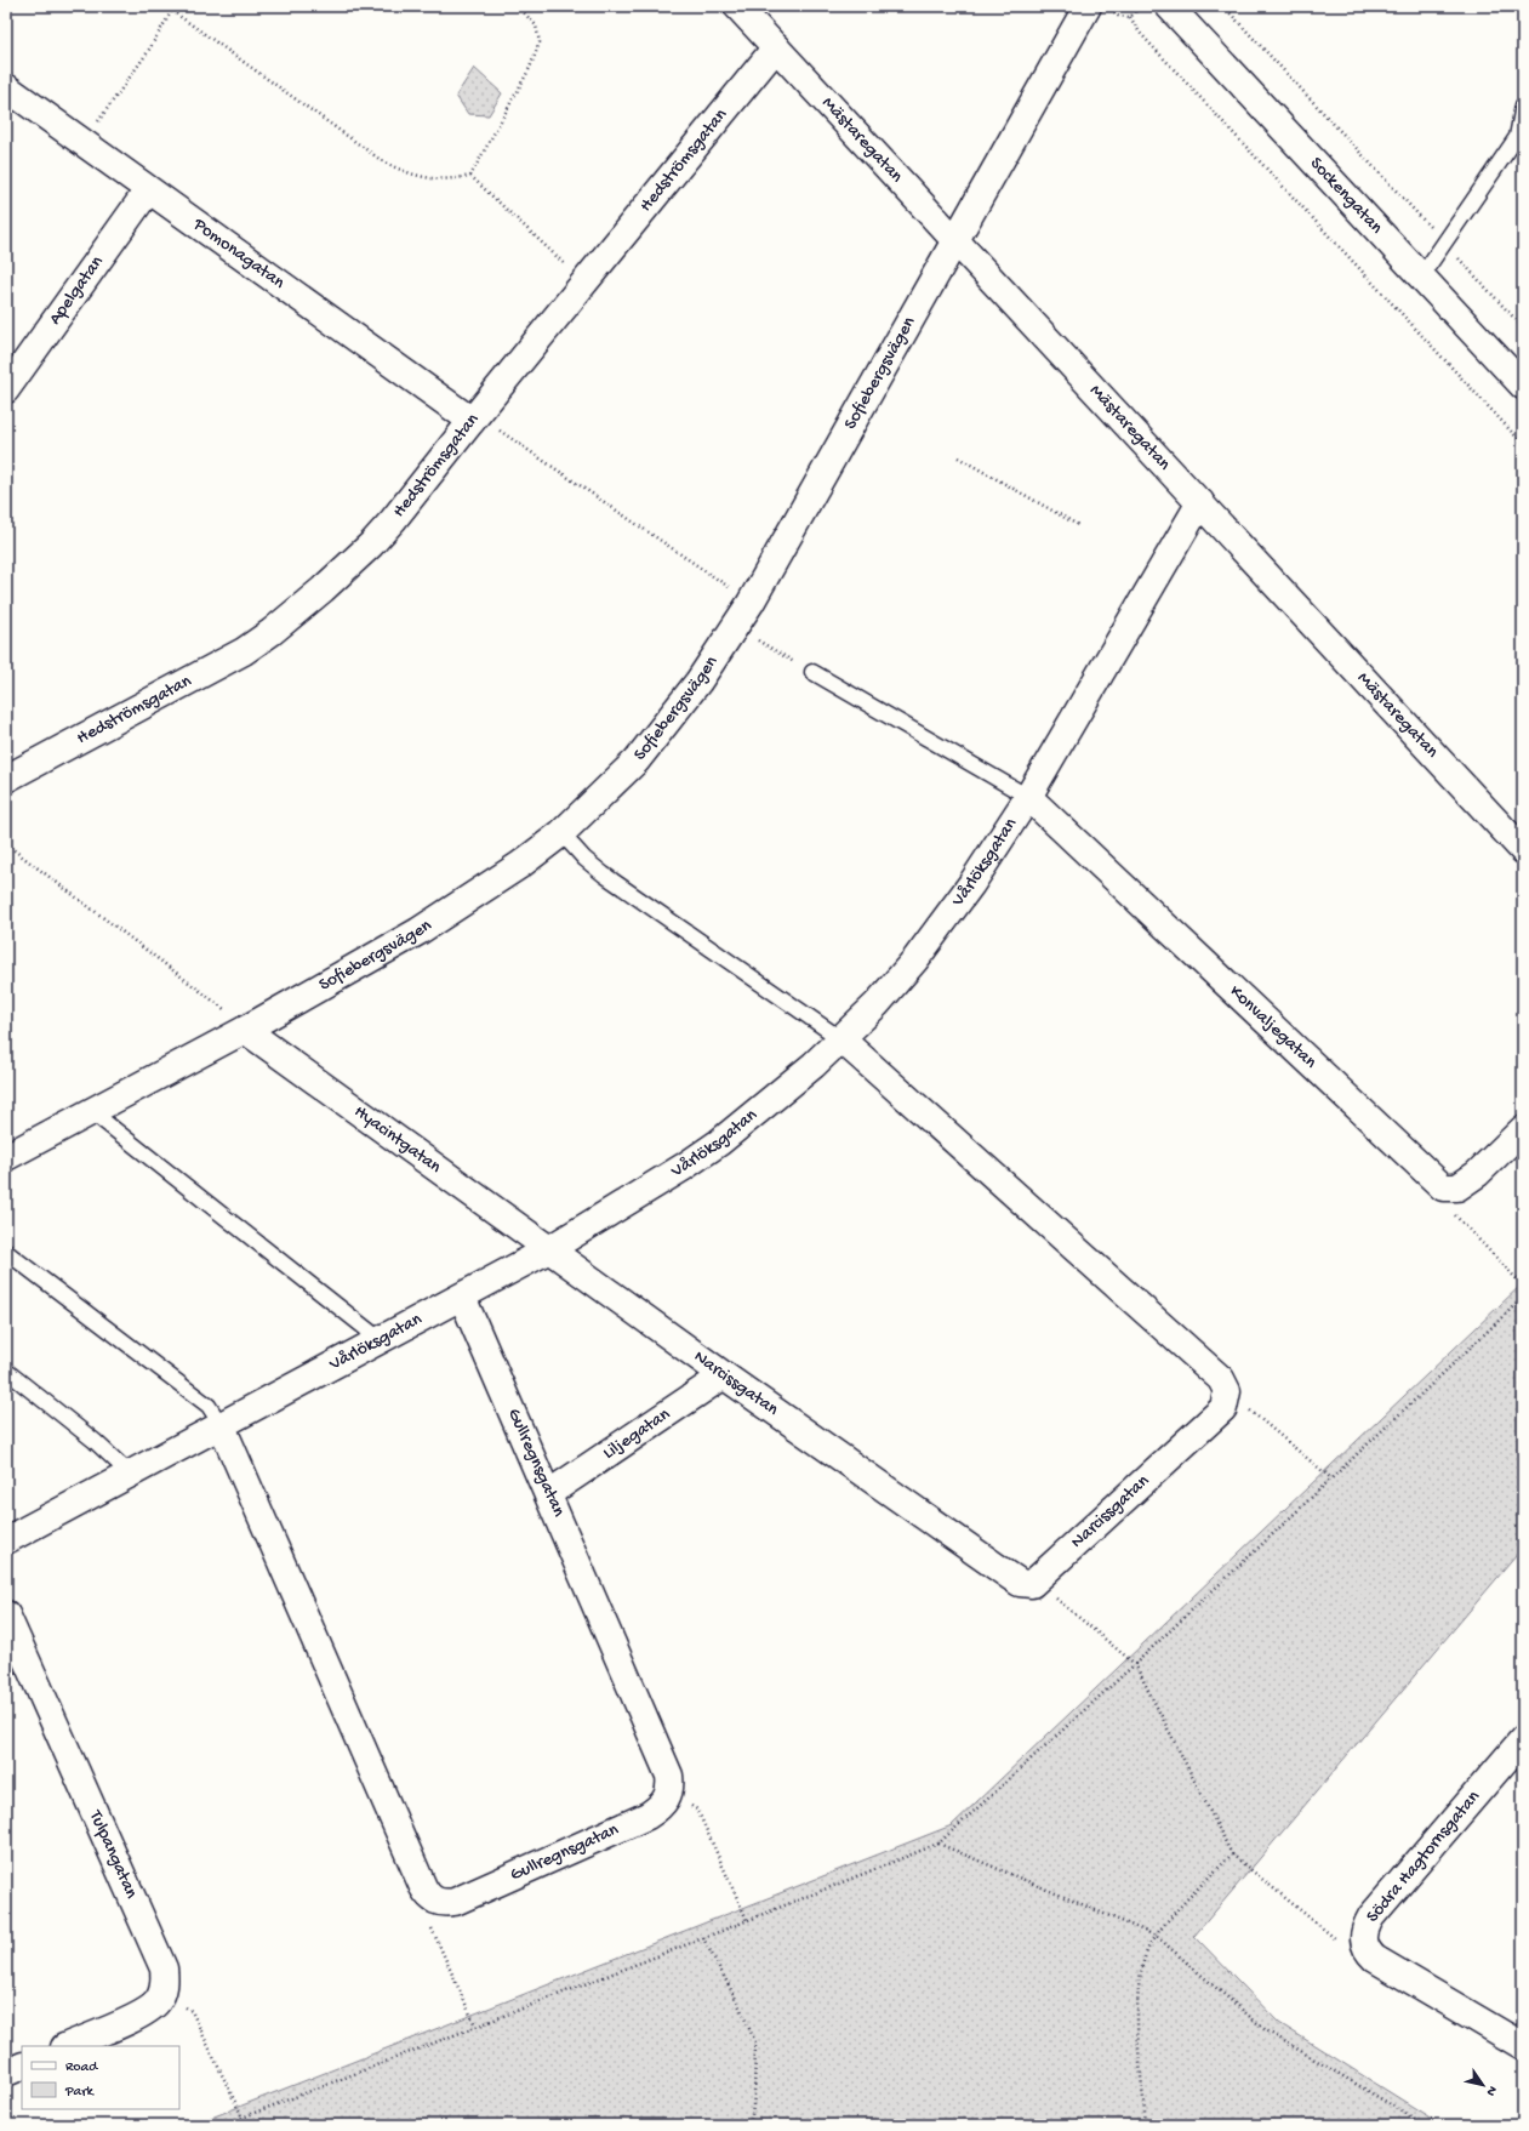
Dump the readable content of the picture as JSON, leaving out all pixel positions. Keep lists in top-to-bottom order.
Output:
{
  "streets": {
    "street": [
      "Mästaregatan",
      "Hedströmsgatan",
      "Sockengatan",
      "Pomonagatan",
      "Apelgatan",
      "Sofiebergsvägen",
      "Vårlöksgatan",
      "Konvaljegatan",
      "Hyacintgatan",
      "Narcissgatan",
      "Liljegatan",
      "Gullregnsgatan",
      "Tulpangatan",
      "Södra Hagtornsgatan"
    ]
  },
  "crossings": [
    ["Mästaregatan", "Hedströmsgatan"],
    ["Mästaregatan", "Sofiebergsvägen"],
    ["Mästaregatan", "Vårlöksgatan"],
    ["Hedströmsgatan", "Pomonagatan"],
    ["Pomonagatan", "Apelgatan"],
    ["Sofiebergsvägen", "Hyacintgatan"],
    ["Vårlöksgatan", "Konvaljegatan"],
    ["Vårlöksgatan", "Hyacintgatan"],
    ["Vårlöksgatan", "Narcissgatan"],
    ["Vårlöksgatan", "Gullregnsgatan"],
    ["Hyacintgatan", "Narcissgatan"],
    ["Narcissgatan", "Liljegatan"],
    ["Liljegatan", "Gullregnsgatan"]
  ],
  "legend": ["Road", "Park"],
  "north": "bottom right"
}
